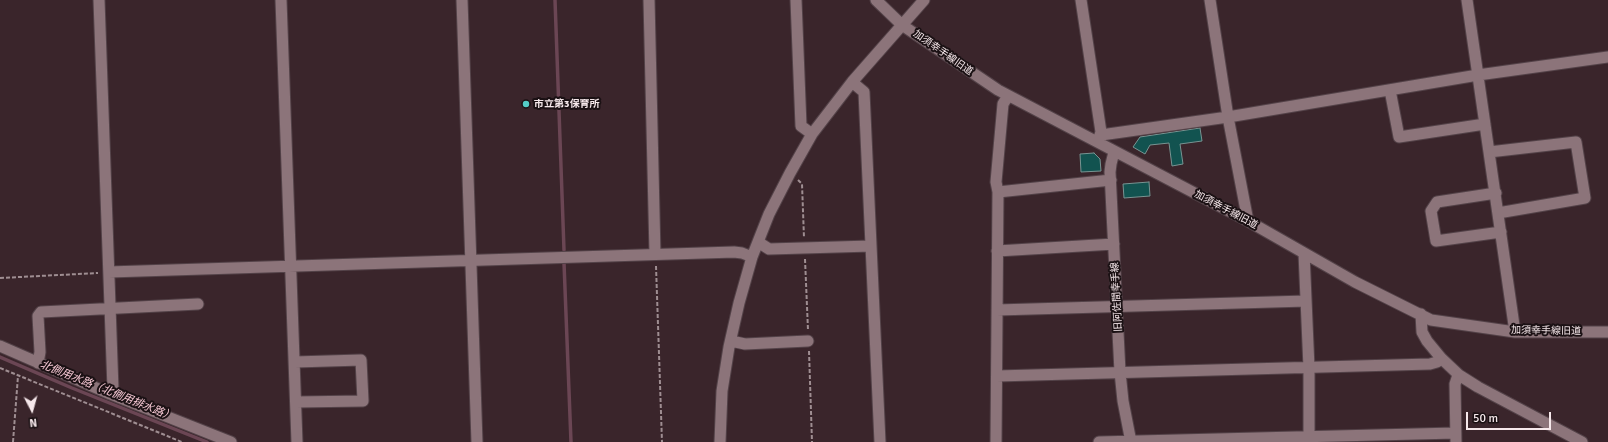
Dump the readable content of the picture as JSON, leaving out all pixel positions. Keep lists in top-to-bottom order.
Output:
{
  "streets": {
    "street": ["加須幸手線旧道", "旧阿佐間幸手線"]
  },
  "crossings": [
    ["加須幸手線旧道", "旧阿佐間幸手線"]
  ],
  "water": ["北側用水路（北側用排水路）"],
  "places": ["市立第3保育所"],
  "scale_bar": "50 m",
  "north": "bottom"
}
